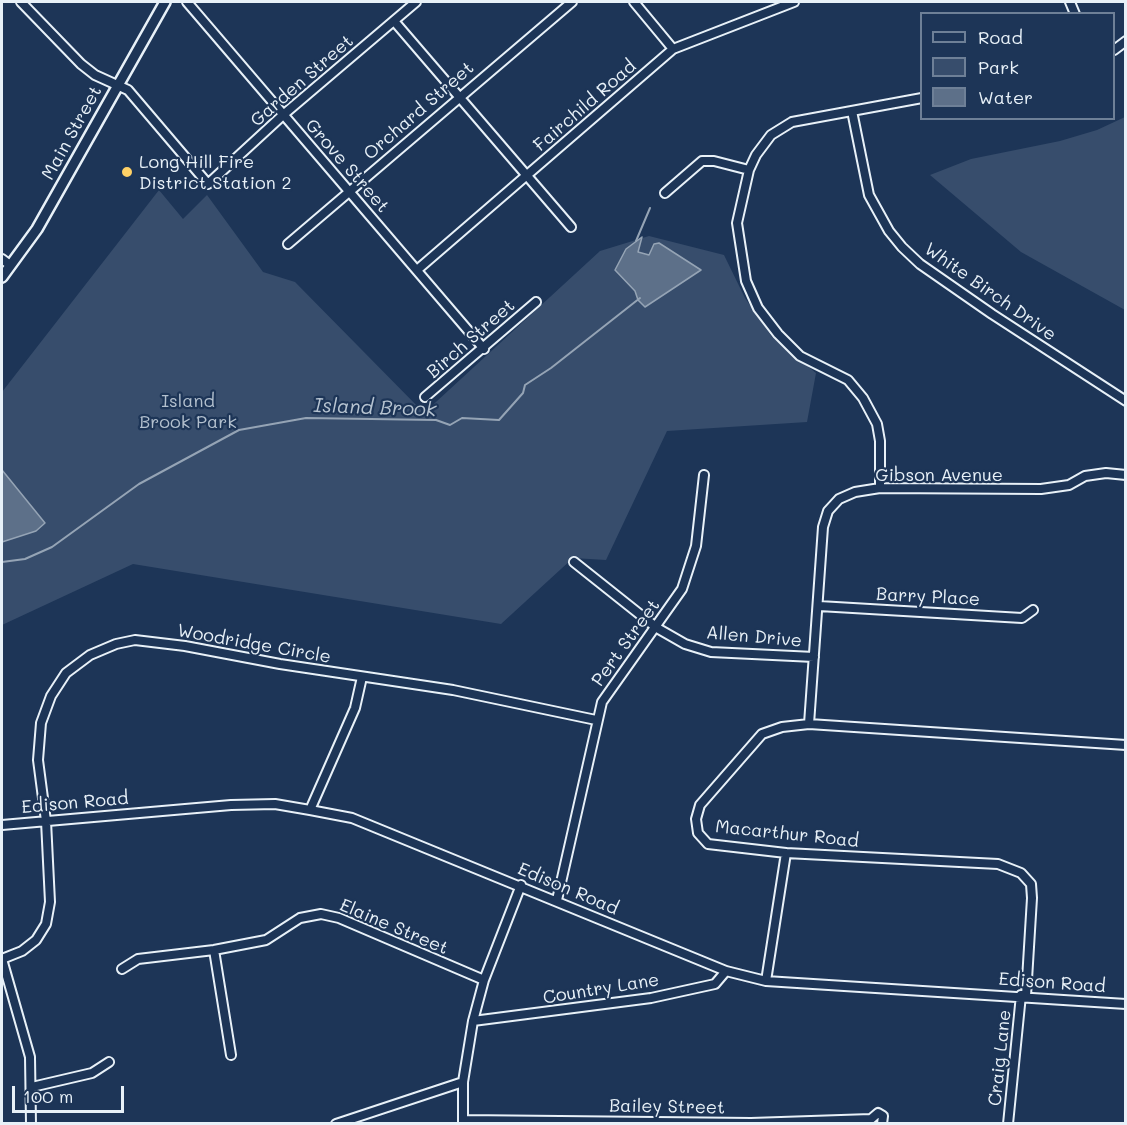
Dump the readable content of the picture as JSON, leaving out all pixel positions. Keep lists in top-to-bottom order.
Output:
{
  "streets": {
    "main road": ["Main Street"],
    "street": [
      "Garden Street",
      "Fairchild Road",
      "Orchard Street",
      "Grove Street",
      "White Birch Drive",
      "Birch Street",
      "Gibson Avenue",
      "Barry Place",
      "Allen Drive",
      "Pert Street",
      "Woodridge Circle",
      "Edison Road",
      "Macarthur Road",
      "Elaine Street",
      "Country Lane",
      "Craig Lane",
      "Bailey Street"
    ]
  },
  "crossings": [
    ["Garden Street", "Main Street"],
    ["Garden Street", "Grove Street"],
    ["Fairchild Road", "Grove Street"],
    ["Orchard Street", "Grove Street"],
    ["Grove Street", "Birch Street"],
    ["Gibson Avenue", "Barry Place"],
    ["Gibson Avenue", "Allen Drive"],
    ["Gibson Avenue", "Macarthur Road"],
    ["Allen Drive", "Pert Street"],
    ["Pert Street", "Woodridge Circle"],
    ["Pert Street", "Edison Road"],
    ["Woodridge Circle", "Edison Road"],
    ["Edison Road", "Macarthur Road"],
    ["Edison Road", "Country Lane"],
    ["Edison Road", "Craig Lane"],
    ["Macarthur Road", "Craig Lane"]
  ],
  "water": ["Island Brook"],
  "parks": ["Island Brook Park"],
  "places": ["Long Hill Fire District Station 2"],
  "legend": ["Road", "Park", "Water"],
  "scale_bar": "100 m"
}
